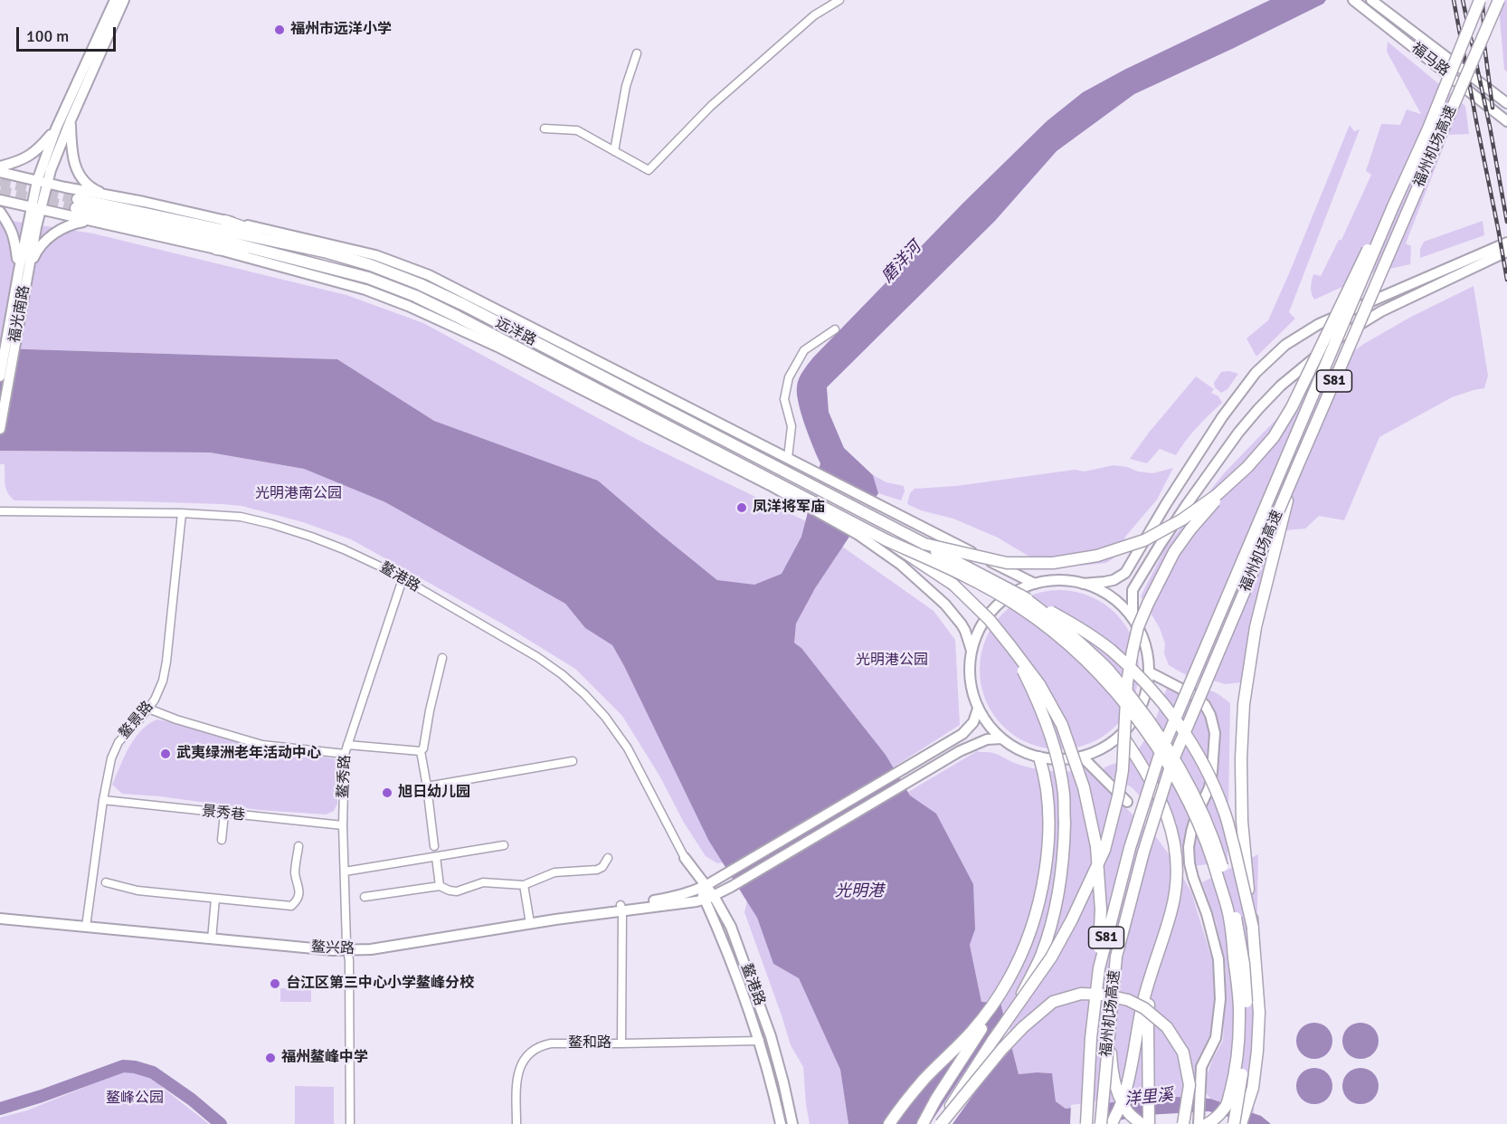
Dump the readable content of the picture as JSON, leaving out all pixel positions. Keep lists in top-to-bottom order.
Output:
{
  "streets": {
    "highway": ["福州机场高速", "远洋路", "S81"],
    "main road": [
      "福马路",
      "福光南路",
      "鳌港路",
      "鳌兴路"
    ],
    "street": [
      "鳌景路",
      "鳌秀路",
      "景秀巷",
      "鳌和路"
    ]
  },
  "crossings": [
    ["鳌港路", "鳌景路"],
    ["鳌港路", "鳌秀路"],
    ["鳌景路", "景秀巷"],
    ["鳌景路", "鳌兴路"],
    ["鳌秀路", "景秀巷"],
    ["鳌秀路", "鳌兴路"],
    ["鳌兴路", "鳌和路"]
  ],
  "water": ["磨洋河", "光明港", "洋里溪"],
  "parks": ["光明港南公园", "光明港公园", "鳌峰公园"],
  "places": [
    "福州市远洋小学",
    "凤洋将军庙",
    "武夷绿洲老年活动中心",
    "旭日幼儿园",
    "台江区第三中心小学鳌峰分校",
    "福州鳌峰中学"
  ],
  "scale_bar": "100 m"
}
